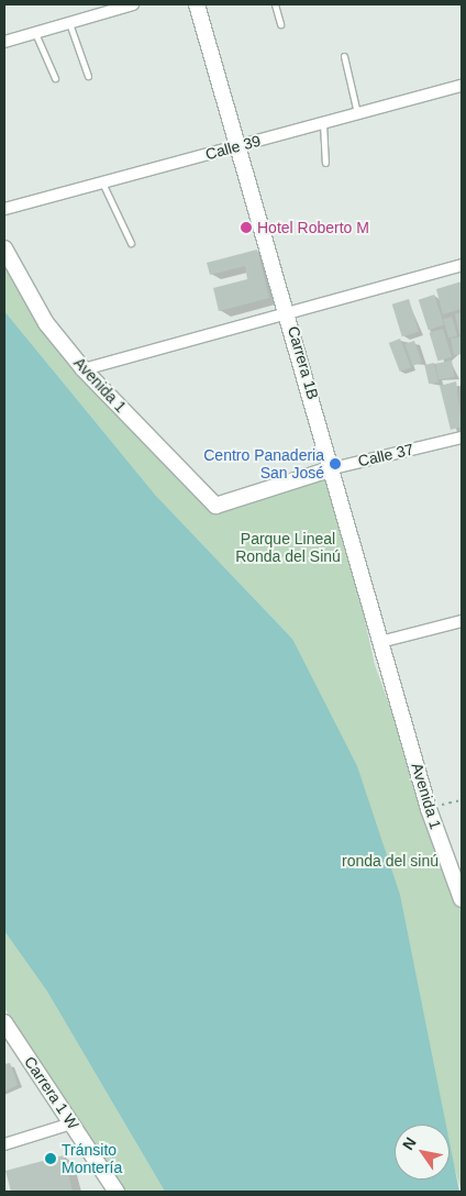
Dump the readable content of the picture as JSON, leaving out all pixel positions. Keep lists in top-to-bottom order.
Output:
{
  "streets": {
    "street": [
      "Calle 39",
      "Carrera 1B",
      "Avenida 1",
      "Calle 37",
      "Carrera 1 W"
    ]
  },
  "crossings": [
    ["Calle 39", "Carrera 1B"],
    ["Carrera 1B", "Avenida 1"],
    ["Carrera 1B", "Calle 37"],
    ["Avenida 1", "Calle 37"]
  ],
  "parks": ["Parque Lineal Ronda del Sinú", "ronda del sinú"],
  "places": ["Hotel Roberto M", "Centro Panaderia San José", "Tránsito Montería"],
  "north": "top left"
}
